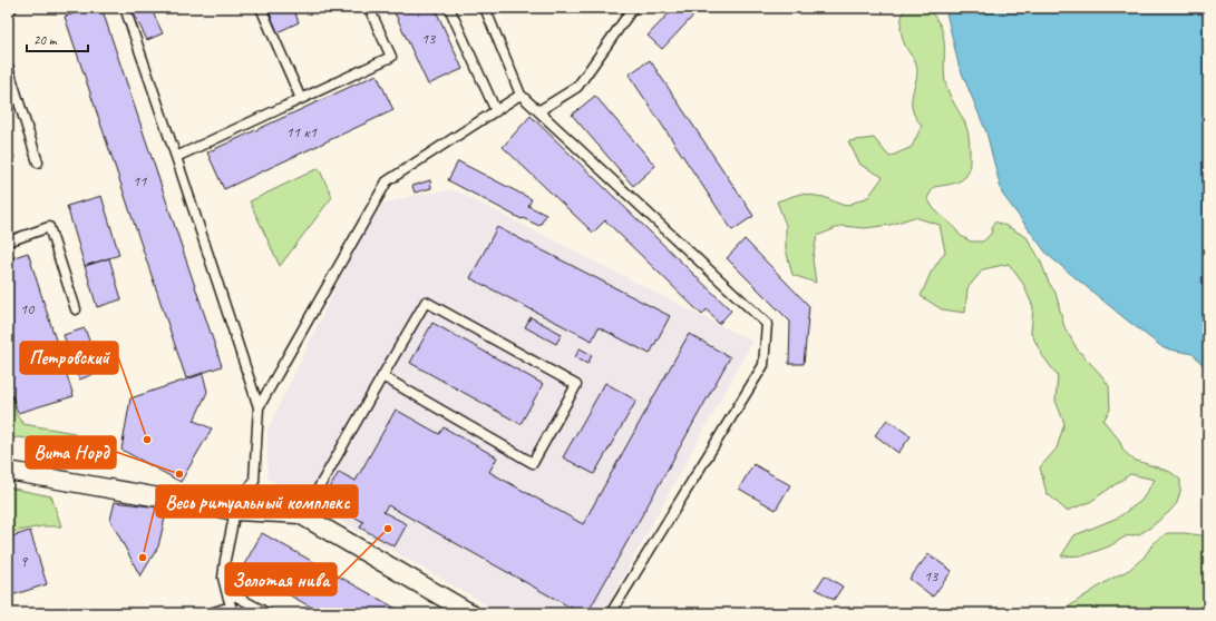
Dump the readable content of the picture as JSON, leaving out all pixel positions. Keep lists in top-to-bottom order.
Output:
{
  "places": [
    "Петровский",
    "Вита Норд",
    "Золотая нива",
    "Весь ритуальный комплекс"
  ],
  "house_numbers": [
    "13",
    "11 к1",
    "11",
    "10",
    "9",
    "13"
  ],
  "scale_bar": "20 m"
}
